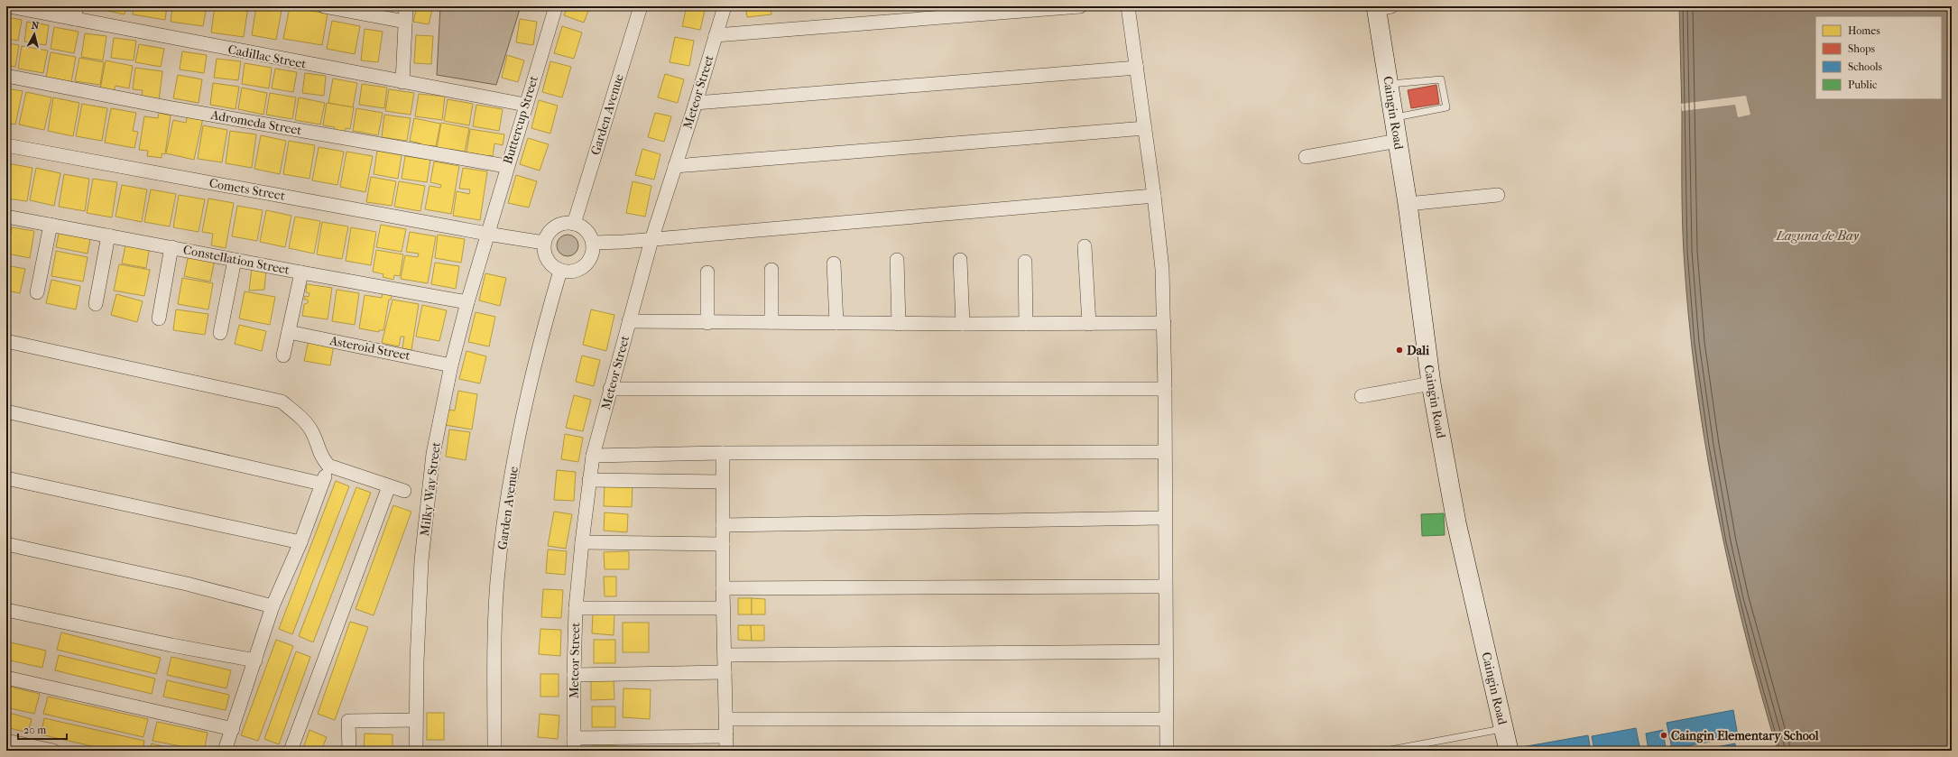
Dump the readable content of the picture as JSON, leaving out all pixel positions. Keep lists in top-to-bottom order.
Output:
{
  "streets": {
    "street": [
      "Cadillac Street",
      "Meteor Street",
      "Caingin Road",
      "Garden Avenue",
      "Buttercup Street",
      "Adromeda Street",
      "Comets Street",
      "Constellation Street",
      "Asteroid Street",
      "Milky Way Street"
    ]
  },
  "crossings": [
    ["Cadillac Street", "Buttercup Street"],
    ["Garden Avenue", "Comets Street"],
    ["Buttercup Street", "Adromeda Street"],
    ["Buttercup Street", "Comets Street"],
    ["Buttercup Street", "Milky Way Street"],
    ["Comets Street", "Milky Way Street"],
    ["Constellation Street", "Milky Way Street"],
    ["Asteroid Street", "Milky Way Street"]
  ],
  "water": ["Laguna de Bay"],
  "places": ["Dali", "Caingin Elementary School"],
  "legend": [
    "Homes",
    "Shops",
    "Schools",
    "Public"
  ],
  "scale_bar": "20 m",
  "north": "top"
}
